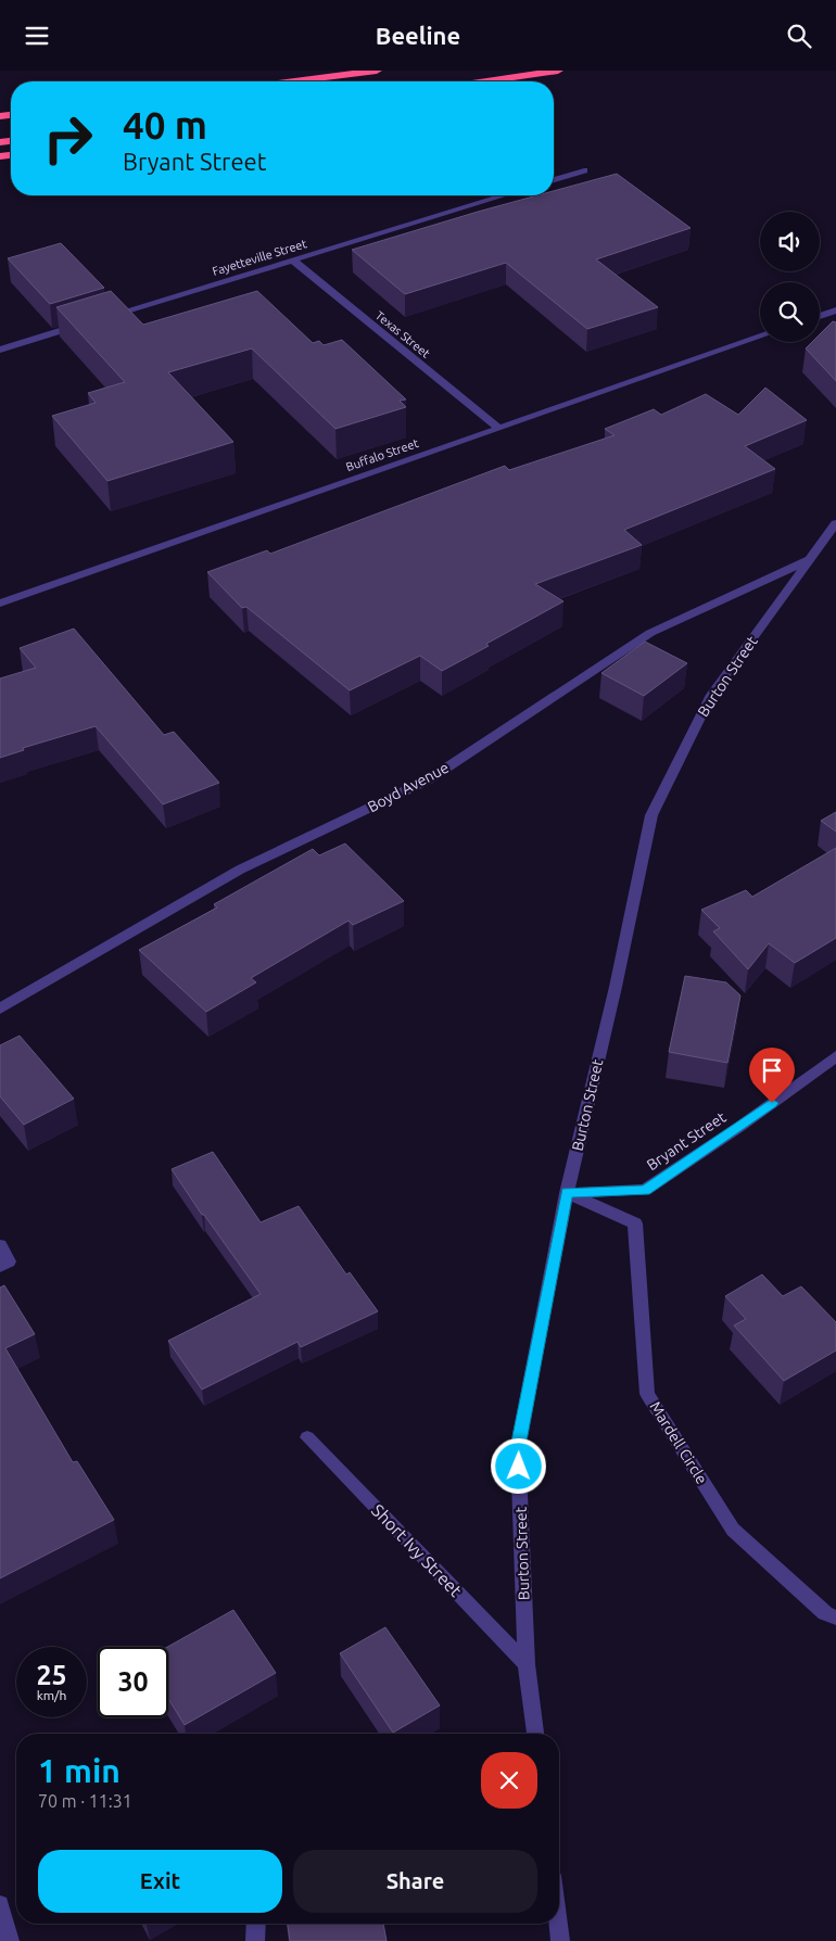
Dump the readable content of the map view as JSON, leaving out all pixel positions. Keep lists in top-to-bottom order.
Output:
{
  "streets": {
    "street": [
      "Fayetteville Street",
      "Texas Street",
      "Buffalo Street",
      "Burton Street",
      "Boyd Avenue",
      "Bryant Street",
      "Mardell Circle",
      "Short Ivy Street"
    ]
  },
  "crossings": [
    ["Fayetteville Street", "Texas Street"],
    ["Texas Street", "Buffalo Street"],
    ["Burton Street", "Boyd Avenue"],
    ["Burton Street", "Bryant Street"],
    ["Burton Street", "Mardell Circle"],
    ["Burton Street", "Short Ivy Street"],
    ["Bryant Street", "Mardell Circle"]
  ],
  "page": {
    "header": "Beeline",
    "turn": ["40 m", "Bryant Street"],
    "speed": "25 km/h",
    "limit": "30",
    "heading": ["1 min", "70 m · 11:31"],
    "buttons": ["Exit", "Share"]
  }
}
